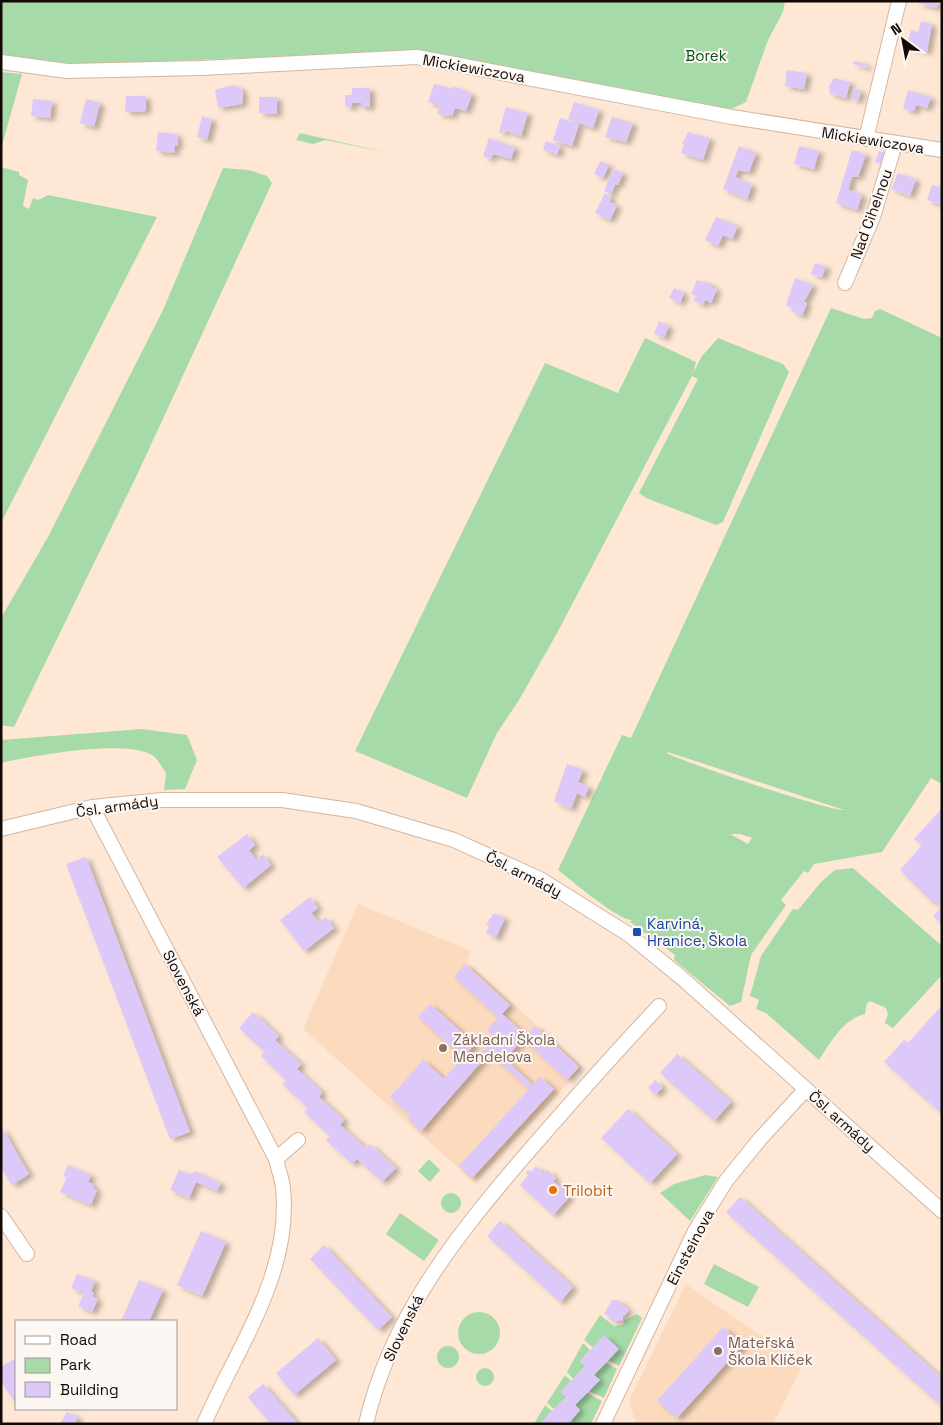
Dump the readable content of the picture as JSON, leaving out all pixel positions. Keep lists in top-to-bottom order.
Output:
{
  "streets": {
    "street": [
      "Mickiewiczova",
      "Nad Cihelnou",
      "Čsl. armády",
      "Slovenská",
      "Einsteinova"
    ]
  },
  "crossings": [
    ["Mickiewiczova", "Nad Cihelnou"],
    ["Čsl. armády", "Slovenská"],
    ["Čsl. armády", "Einsteinova"]
  ],
  "parks": ["Borek"],
  "places": {
    "transit": ["Karviná, Hranice, Škola"],
    "other": ["Základní Škola Mendelova", "Trilobit", "Mateřská Škola Klíček"]
  },
  "legend": ["Road", "Park", "Building"],
  "north": "top left"
}
